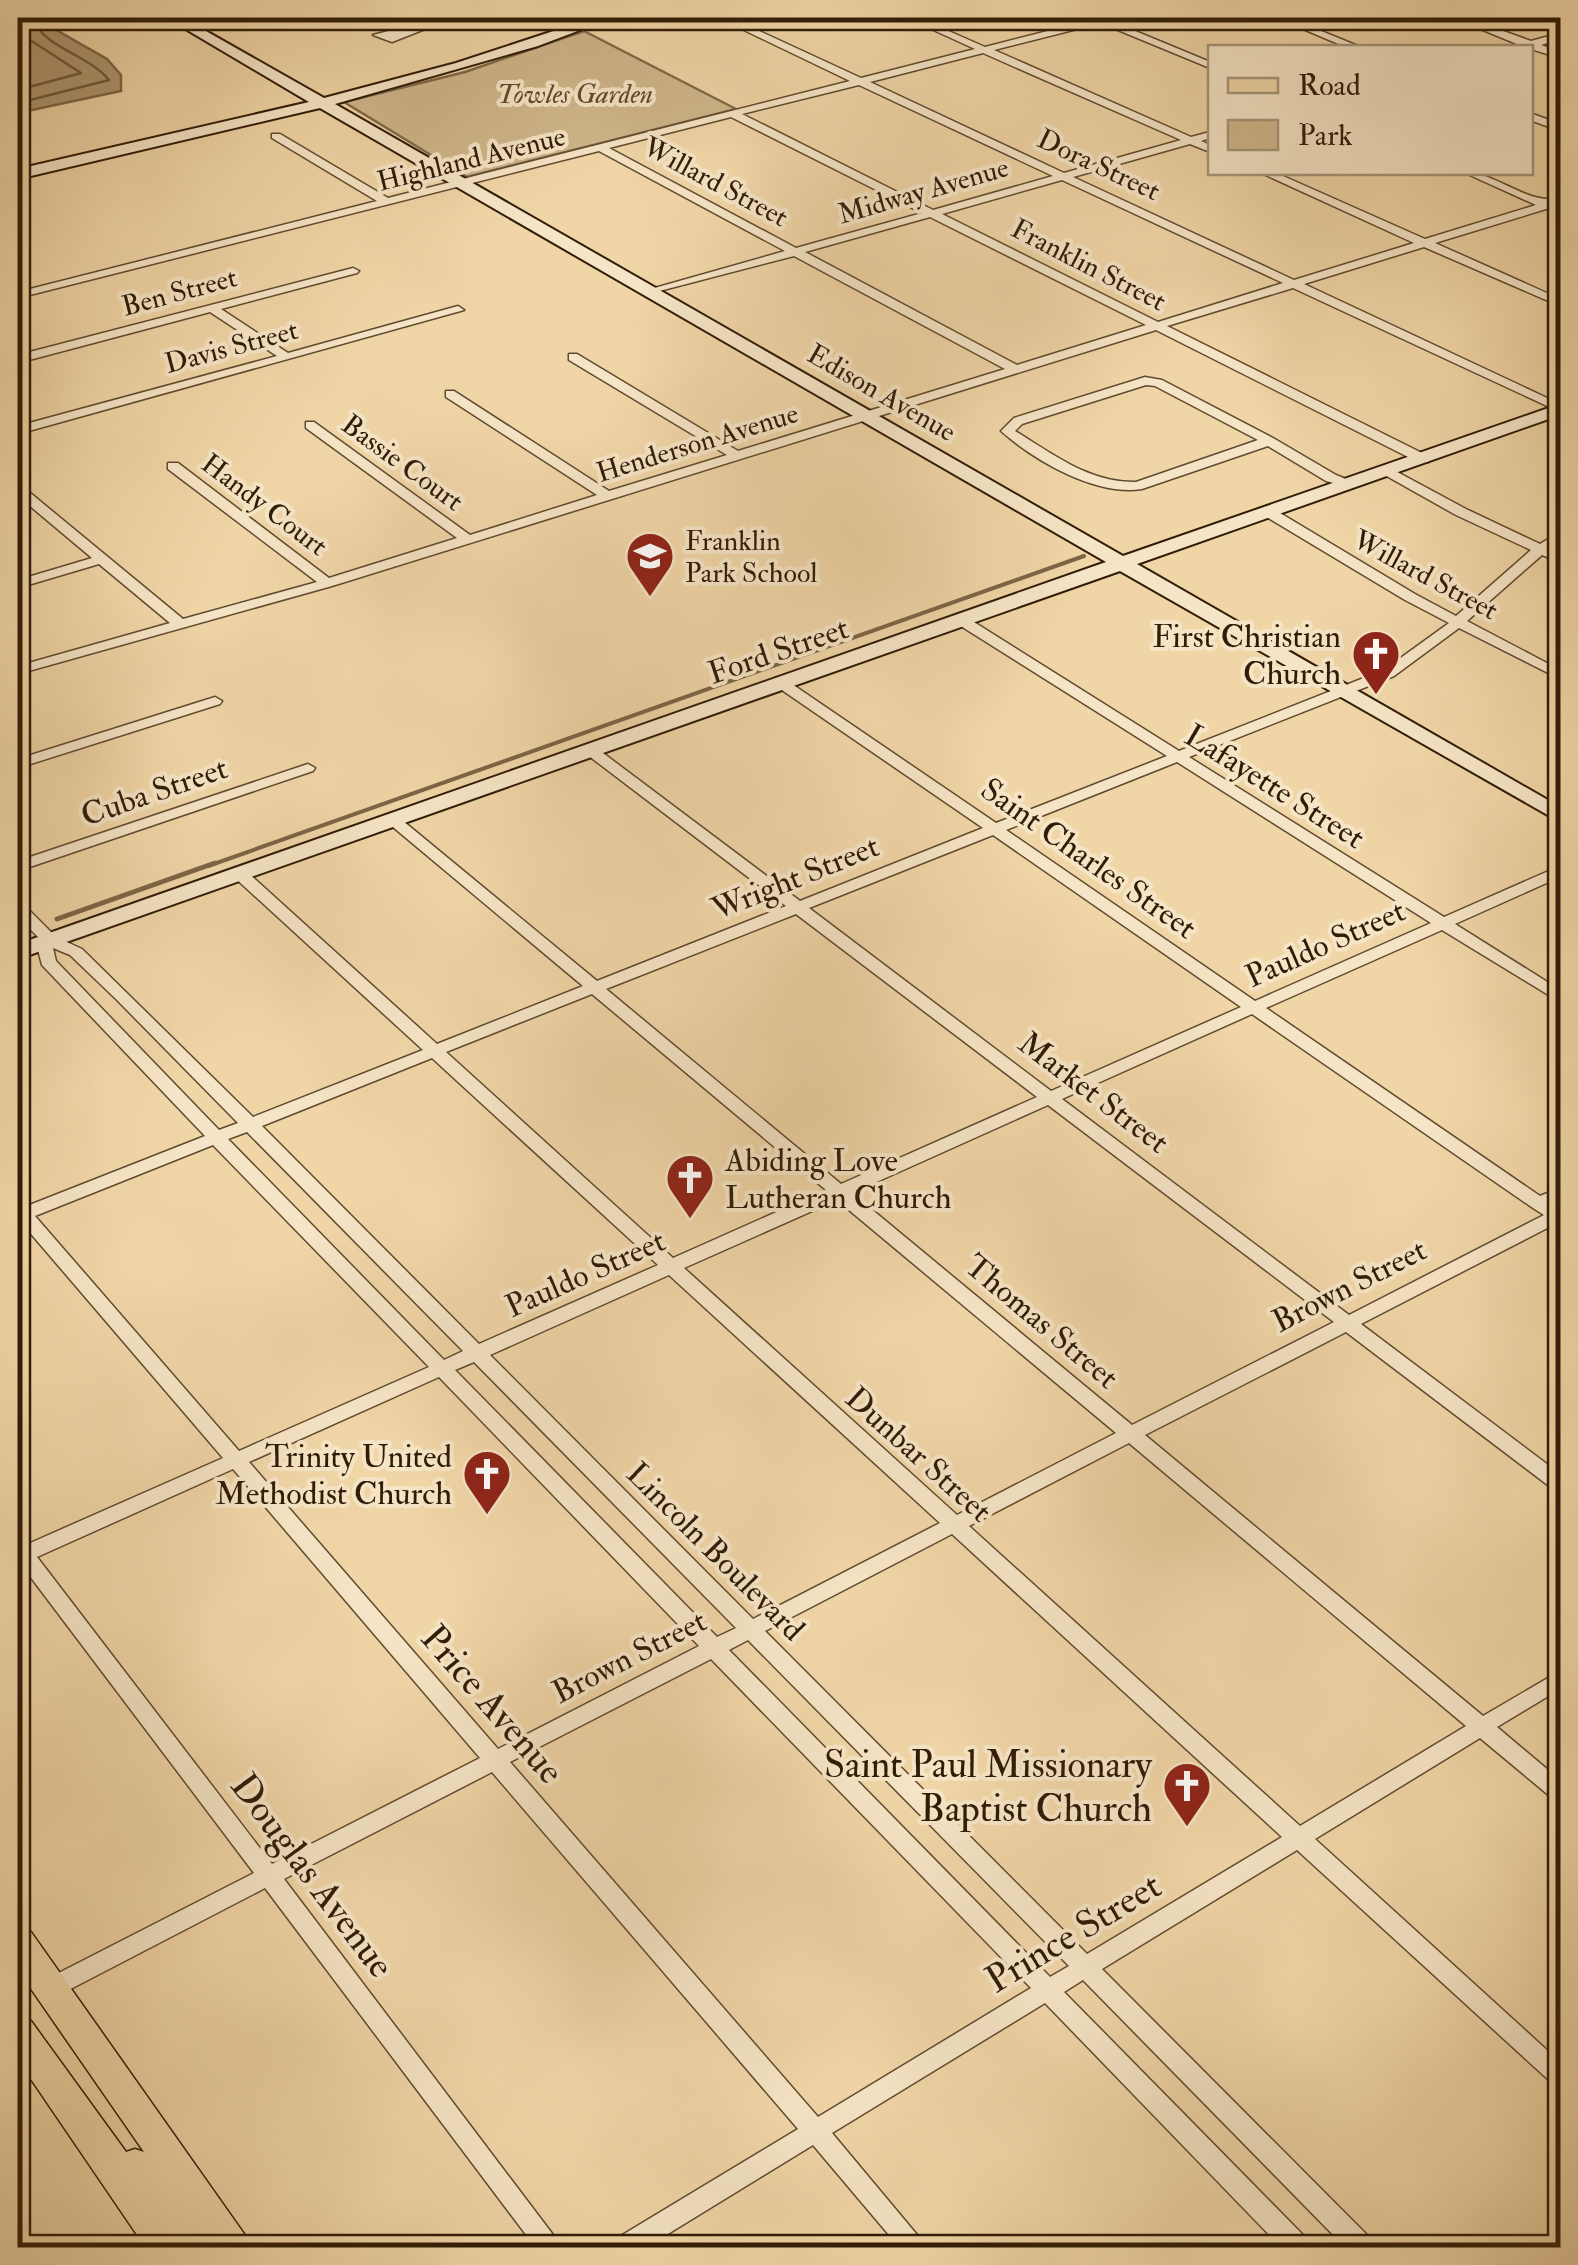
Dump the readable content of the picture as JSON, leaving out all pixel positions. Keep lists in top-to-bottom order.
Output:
{
  "streets": {
    "street": [
      "Highland Avenue",
      "Dora Street",
      "Willard Street",
      "Midway Avenue",
      "Franklin Street",
      "Ben Street",
      "Davis Street",
      "Edison Avenue",
      "Henderson Avenue",
      "Bassie Court",
      "Handy Court",
      "Ford Street",
      "Lafayette Street",
      "Cuba Street",
      "Saint Charles Street",
      "Wright Street",
      "Pauldo Street",
      "Market Street",
      "Brown Street",
      "Thomas Street",
      "Dunbar Street",
      "Lincoln Boulevard",
      "Price Avenue",
      "Douglas Avenue",
      "Prince Street"
    ]
  },
  "crossings": [
    ["Highland Avenue", "Dora Street"],
    ["Highland Avenue", "Willard Street"],
    ["Highland Avenue", "Franklin Street"],
    ["Highland Avenue", "Edison Avenue"],
    ["Dora Street", "Midway Avenue"],
    ["Dora Street", "Henderson Avenue"],
    ["Dora Street", "Ford Street"],
    ["Willard Street", "Midway Avenue"],
    ["Willard Street", "Henderson Avenue"],
    ["Willard Street", "Ford Street"],
    ["Willard Street", "Wright Street"],
    ["Midway Avenue", "Franklin Street"],
    ["Midway Avenue", "Edison Avenue"],
    ["Franklin Street", "Henderson Avenue"],
    ["Franklin Street", "Ford Street"],
    ["Edison Avenue", "Henderson Avenue"],
    ["Edison Avenue", "Ford Street"],
    ["Edison Avenue", "Wright Street"],
    ["Henderson Avenue", "Bassie Court"],
    ["Henderson Avenue", "Handy Court"],
    ["Ford Street", "Lafayette Street"],
    ["Ford Street", "Saint Charles Street"],
    ["Ford Street", "Market Street"],
    ["Ford Street", "Thomas Street"],
    ["Ford Street", "Dunbar Street"],
    ["Ford Street", "Lincoln Boulevard"],
    ["Lafayette Street", "Wright Street"],
    ["Lafayette Street", "Pauldo Street"],
    ["Saint Charles Street", "Wright Street"],
    ["Saint Charles Street", "Pauldo Street"],
    ["Saint Charles Street", "Brown Street"],
    ["Wright Street", "Market Street"],
    ["Wright Street", "Thomas Street"],
    ["Wright Street", "Dunbar Street"],
    ["Wright Street", "Lincoln Boulevard"],
    ["Wright Street", "Price Avenue"],
    ["Pauldo Street", "Market Street"],
    ["Pauldo Street", "Thomas Street"],
    ["Pauldo Street", "Dunbar Street"],
    ["Pauldo Street", "Lincoln Boulevard"],
    ["Pauldo Street", "Price Avenue"],
    ["Pauldo Street", "Douglas Avenue"],
    ["Market Street", "Brown Street"],
    ["Brown Street", "Thomas Street"],
    ["Brown Street", "Dunbar Street"],
    ["Brown Street", "Lincoln Boulevard"],
    ["Brown Street", "Price Avenue"],
    ["Brown Street", "Douglas Avenue"],
    ["Thomas Street", "Prince Street"],
    ["Dunbar Street", "Prince Street"],
    ["Lincoln Boulevard", "Prince Street"],
    ["Price Avenue", "Prince Street"]
  ],
  "parks": ["Towles Garden"],
  "places": {
    "school or university": ["Franklin Park School"],
    "church": [
      "First Christian Church",
      "Abiding Love Lutheran Church",
      "Trinity United Methodist Church",
      "Saint Paul Missionary Baptist Church"
    ]
  },
  "legend": ["Road", "Park"]
}
